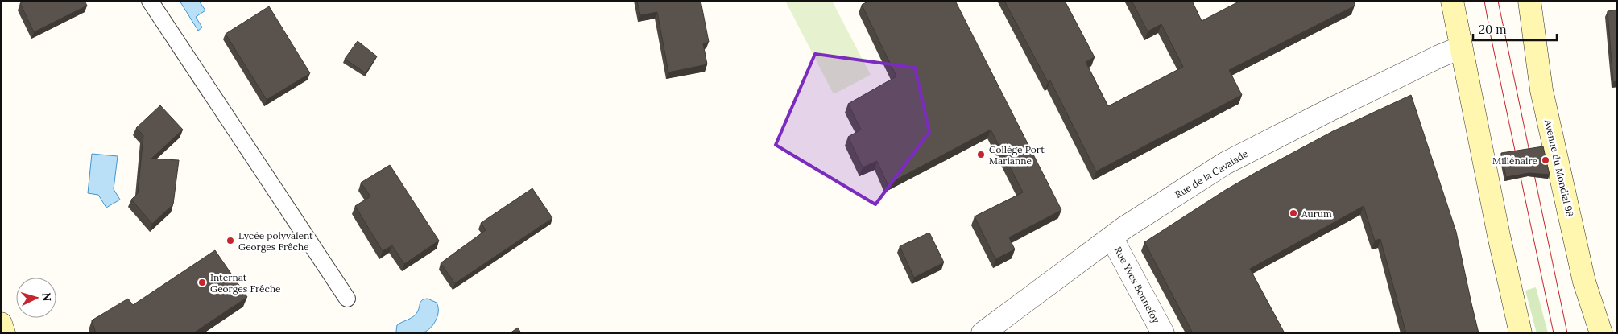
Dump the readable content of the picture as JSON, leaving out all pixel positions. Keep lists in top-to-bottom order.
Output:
{
  "streets": {
    "main road": ["Avenue du Mondial 98"],
    "street": ["Rue de la Cavalade", "Rue Yves Bonnefoy"]
  },
  "crossings": [
    ["Rue de la Cavalade", "Rue Yves Bonnefoy"]
  ],
  "places": [
    "Collège Port Marianne",
    "Millénaire",
    "Aurum",
    "Lycée polyvalent Georges Frêche",
    "Internat Georges Frêche"
  ],
  "scale_bar": "20 m",
  "north": "right"
}
